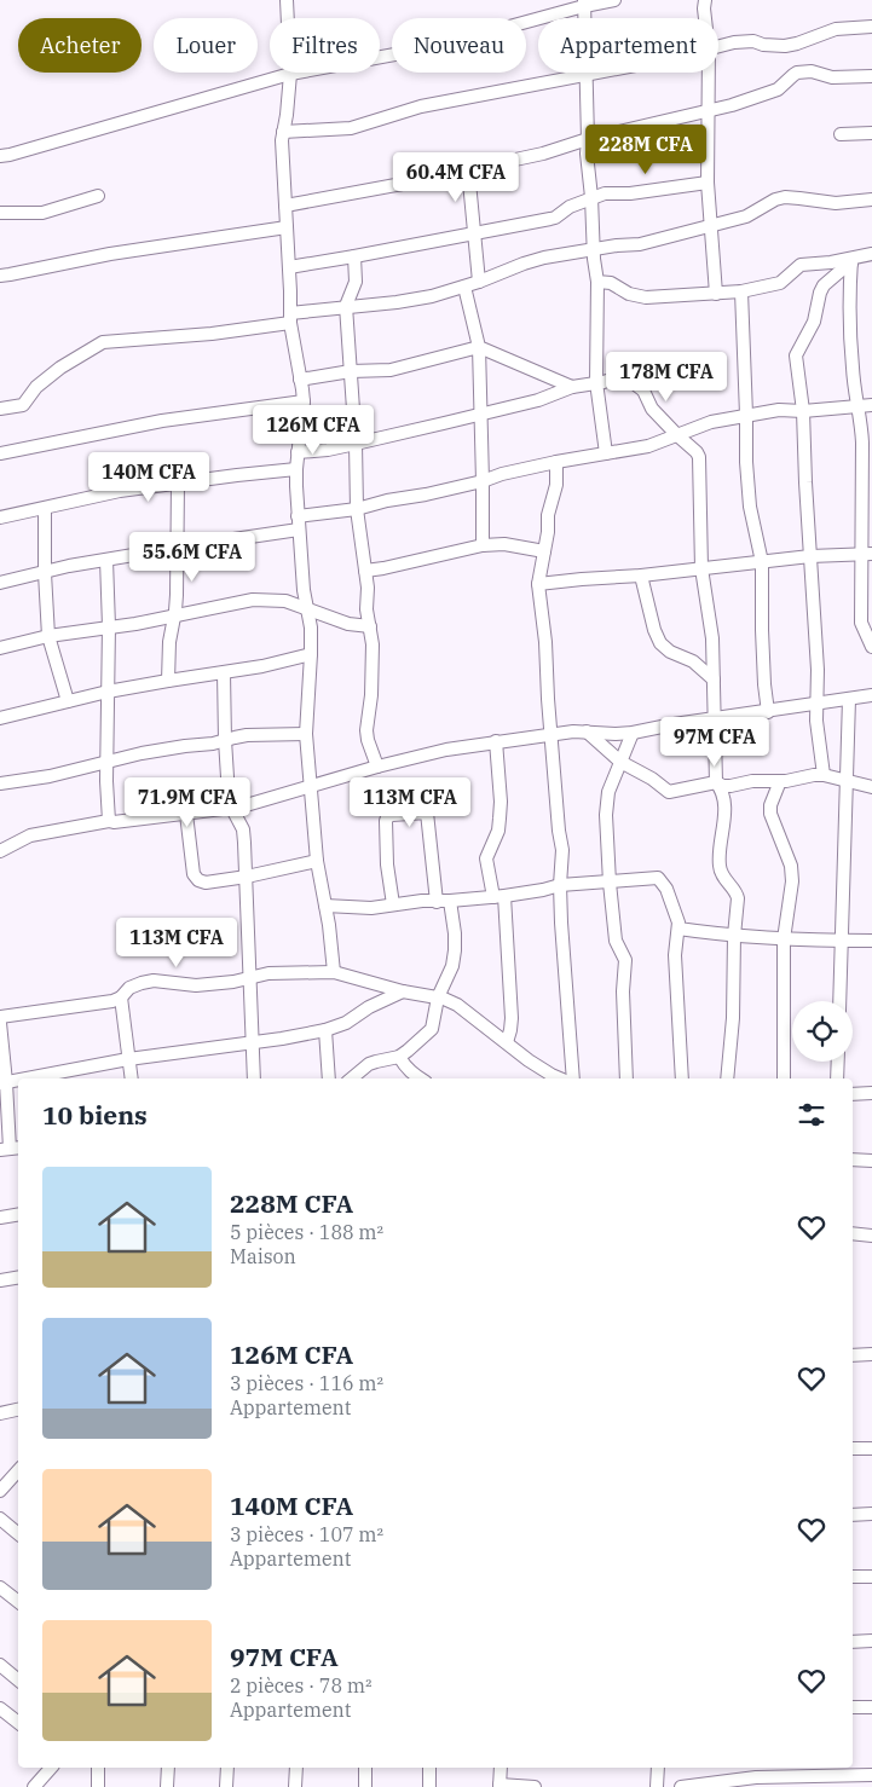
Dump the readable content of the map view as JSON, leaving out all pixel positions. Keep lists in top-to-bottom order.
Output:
{
  "page": {
    "chip": [
      "Acheter",
      "Louer",
      "Filtres",
      "Nouveau",
      "Appartement"
    ],
    "price": [
      "228M CFA",
      "60.4M CFA",
      "178M CFA",
      "126M CFA",
      "140M CFA",
      "55.6M CFA",
      "97M CFA",
      "71.9M CFA",
      "113M CFA",
      "113M CFA"
    ],
    "heading": "10 biens",
    "list": [
      {
        "name": "228M CFA",
        "note": "5 pièces · 188 m² · Maison"
      },
      {
        "name": "126M CFA",
        "note": "3 pièces · 116 m² · Appartement"
      },
      {
        "name": "140M CFA",
        "note": "3 pièces · 107 m² · Appartement"
      },
      {
        "name": "97M CFA",
        "note": "2 pièces · 78 m² · Appartement"
      }
    ]
  }
}
